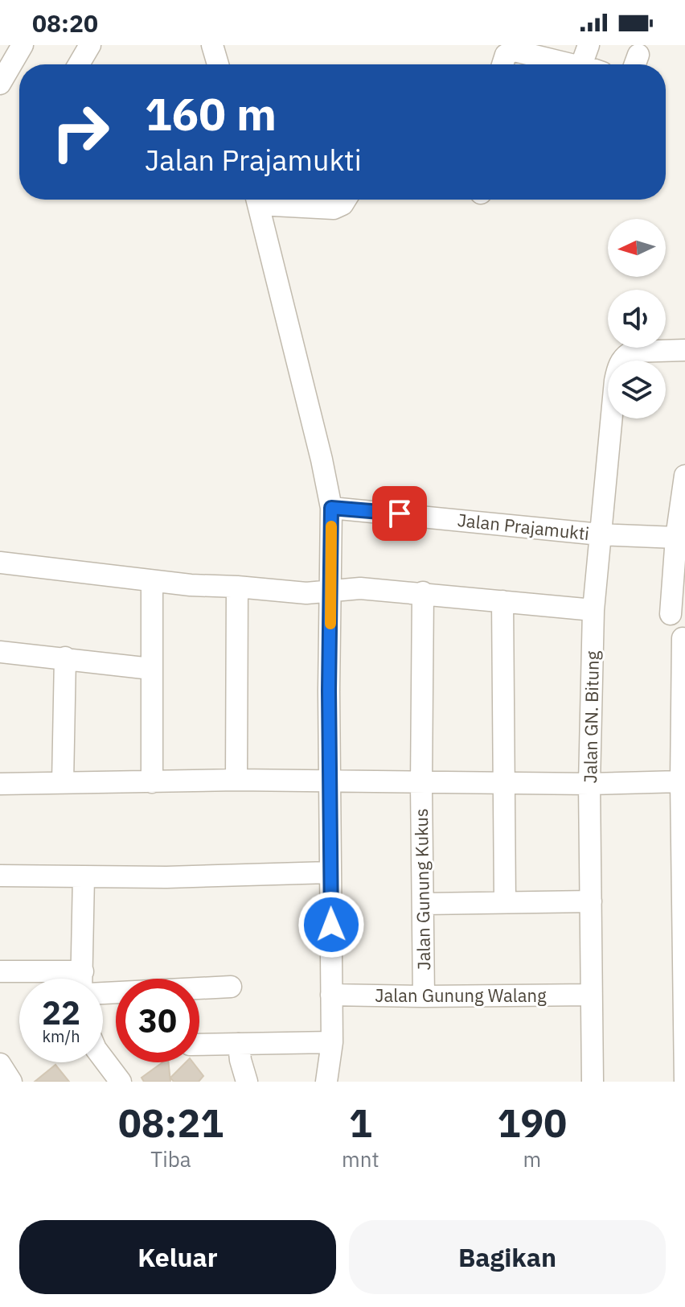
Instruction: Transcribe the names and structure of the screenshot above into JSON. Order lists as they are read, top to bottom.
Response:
{
  "streets": {
    "street": [
      "Jalan Prajamukti",
      "Jalan GN. Bitung",
      "Jalan Gunung Kukus",
      "Jalan Gunung Walang"
    ]
  },
  "crossings": [
    ["Jalan Prajamukti", "Jalan GN. Bitung"],
    ["Jalan GN. Bitung", "Jalan Gunung Walang"],
    ["Jalan Gunung Kukus", "Jalan Gunung Walang"]
  ],
  "north": "left",
  "page": {
    "status": "08:20",
    "turn": ["160 m", "Jalan Prajamukti"],
    "speed": "22 km/h",
    "limit": "30",
    "eta": [
      "08:21",
      "Tiba",
      "1",
      "mnt",
      "190",
      "m"
    ],
    "buttons": ["Keluar", "Bagikan"]
  }
}
